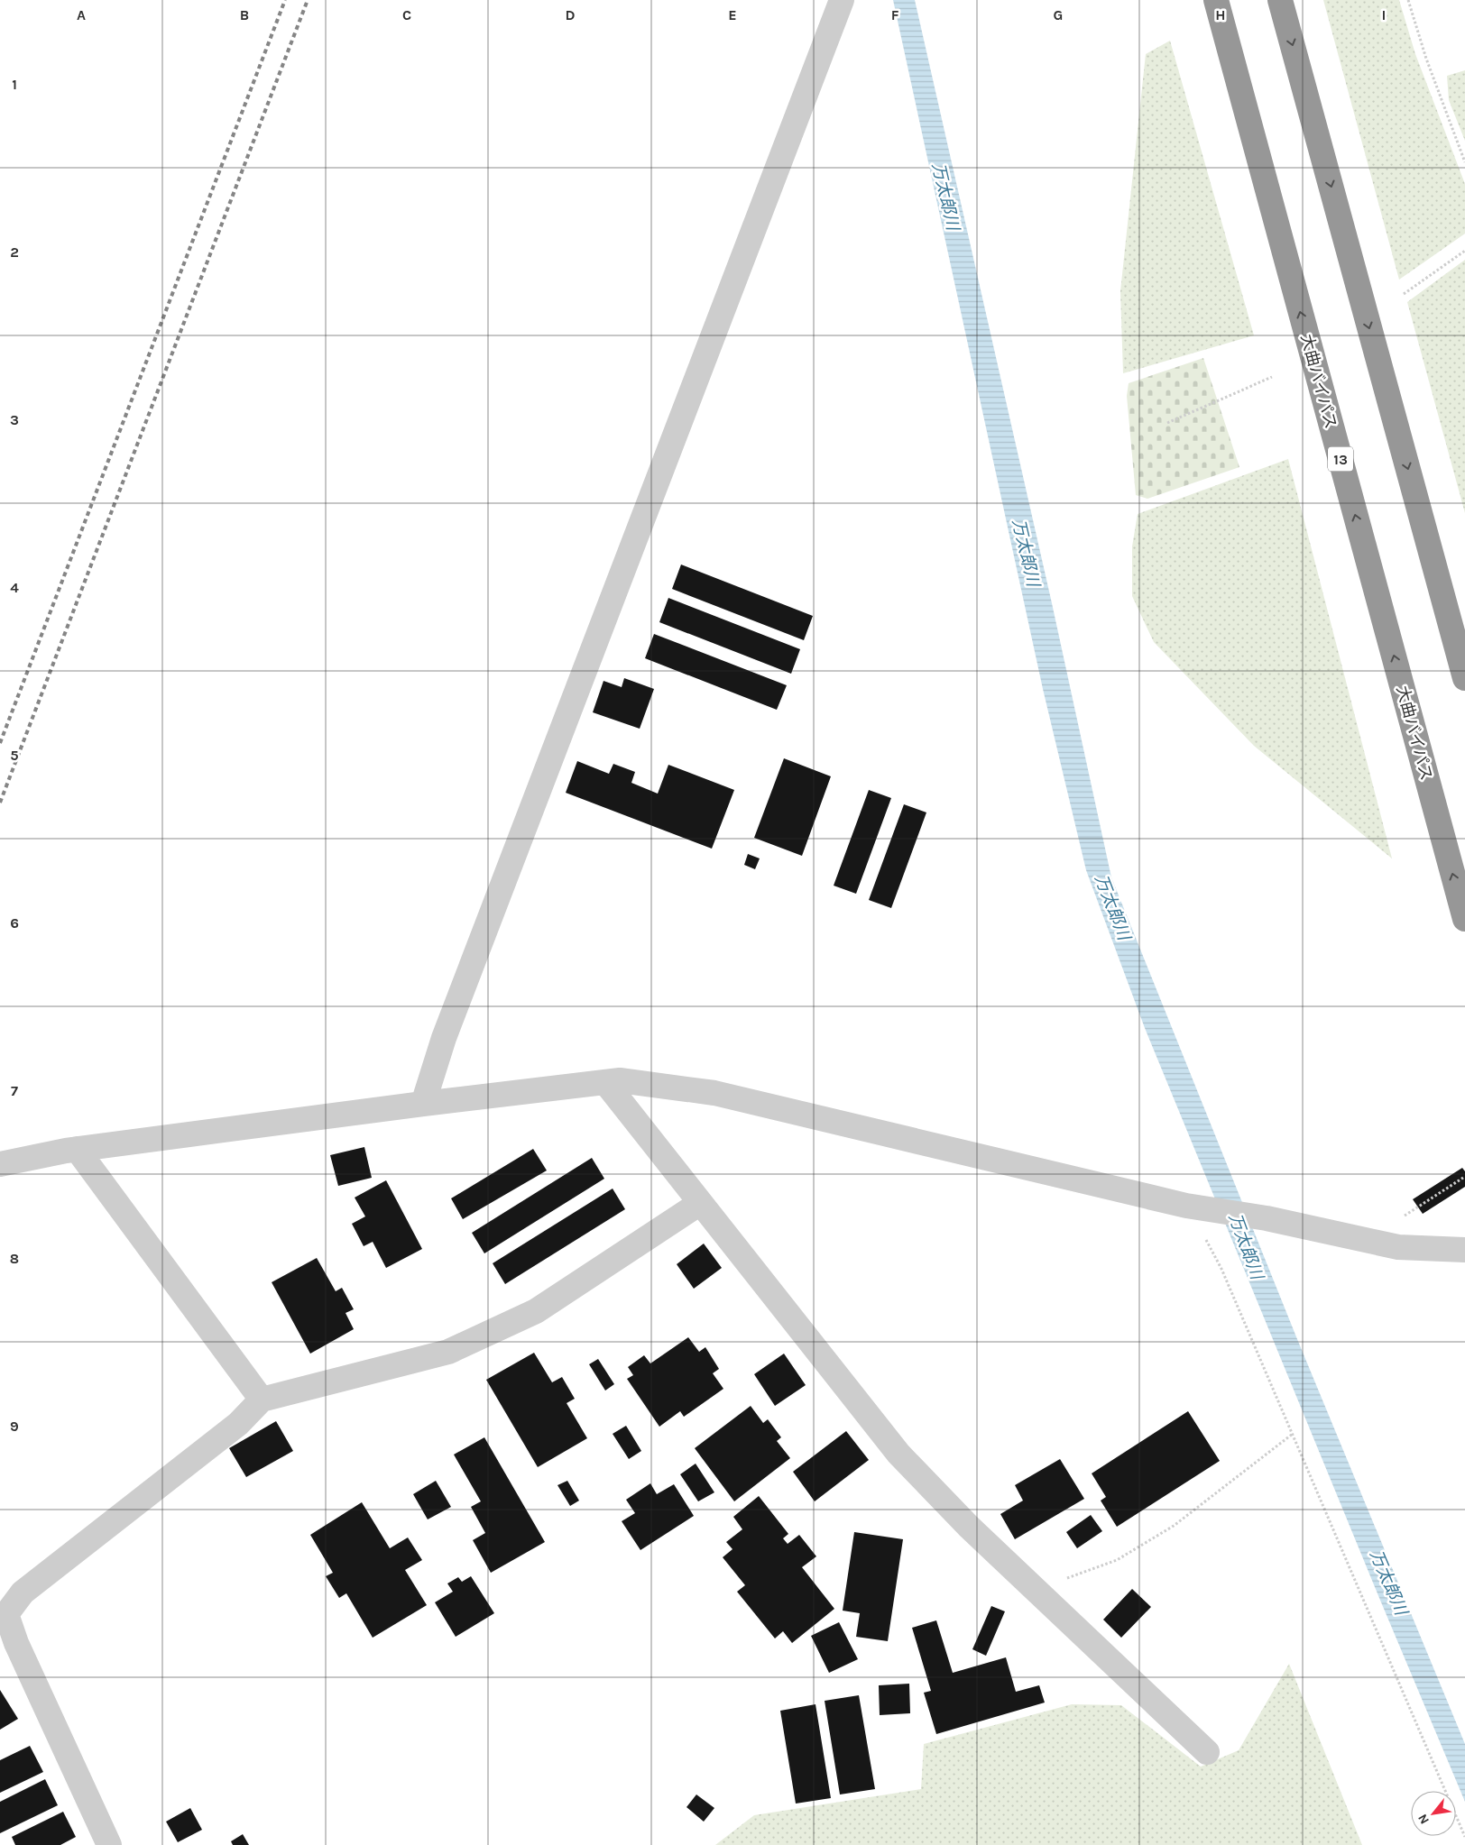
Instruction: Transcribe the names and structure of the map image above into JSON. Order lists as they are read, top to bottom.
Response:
{
  "streets": {
    "highway": ["大曲バイパス", "13"]
  },
  "water": ["万太郎川"],
  "north": "bottom left",
  "grid": {
    "columns": [
      "A",
      "B",
      "C",
      "D",
      "E",
      "F",
      "G",
      "H",
      "I"
    ],
    "rows": [
      "1",
      "2",
      "3",
      "4",
      "5",
      "6",
      "7",
      "8",
      "9"
    ]
  }
}
